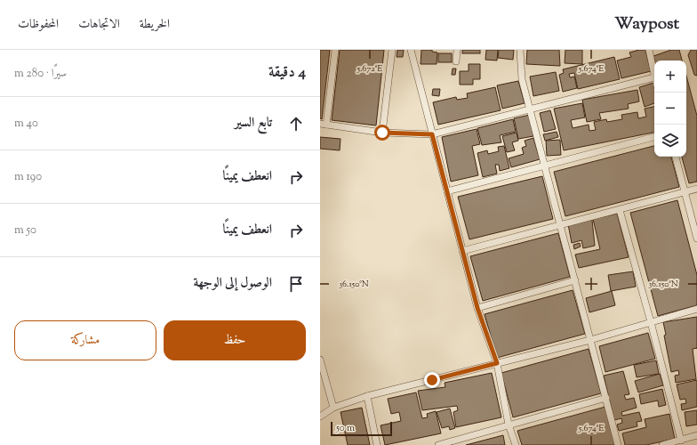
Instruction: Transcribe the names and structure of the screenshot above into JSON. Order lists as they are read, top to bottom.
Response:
{
  "scale_bar": "50 m",
  "page": {
    "header": "Waypost",
    "nav": ["الخريطة", "الاتجاهات", "المحفوظات"],
    "heading": ["4 دقيقة", "سيرًا · 280 m"],
    "map_buttons": ["+", "−"],
    "list": [
      ["تابع السير", "40 m"],
      ["انعطف يمينًا", "190 m"],
      ["انعطف يمينًا", "50 m"],
      "الوصول إلى الوجهة"
    ],
    "buttons": ["حفظ", "مشاركة"],
    "scale": "50 m"
  },
  "coordinates": ["5.672°E", "5.674°E", "36.150°N"]
}
